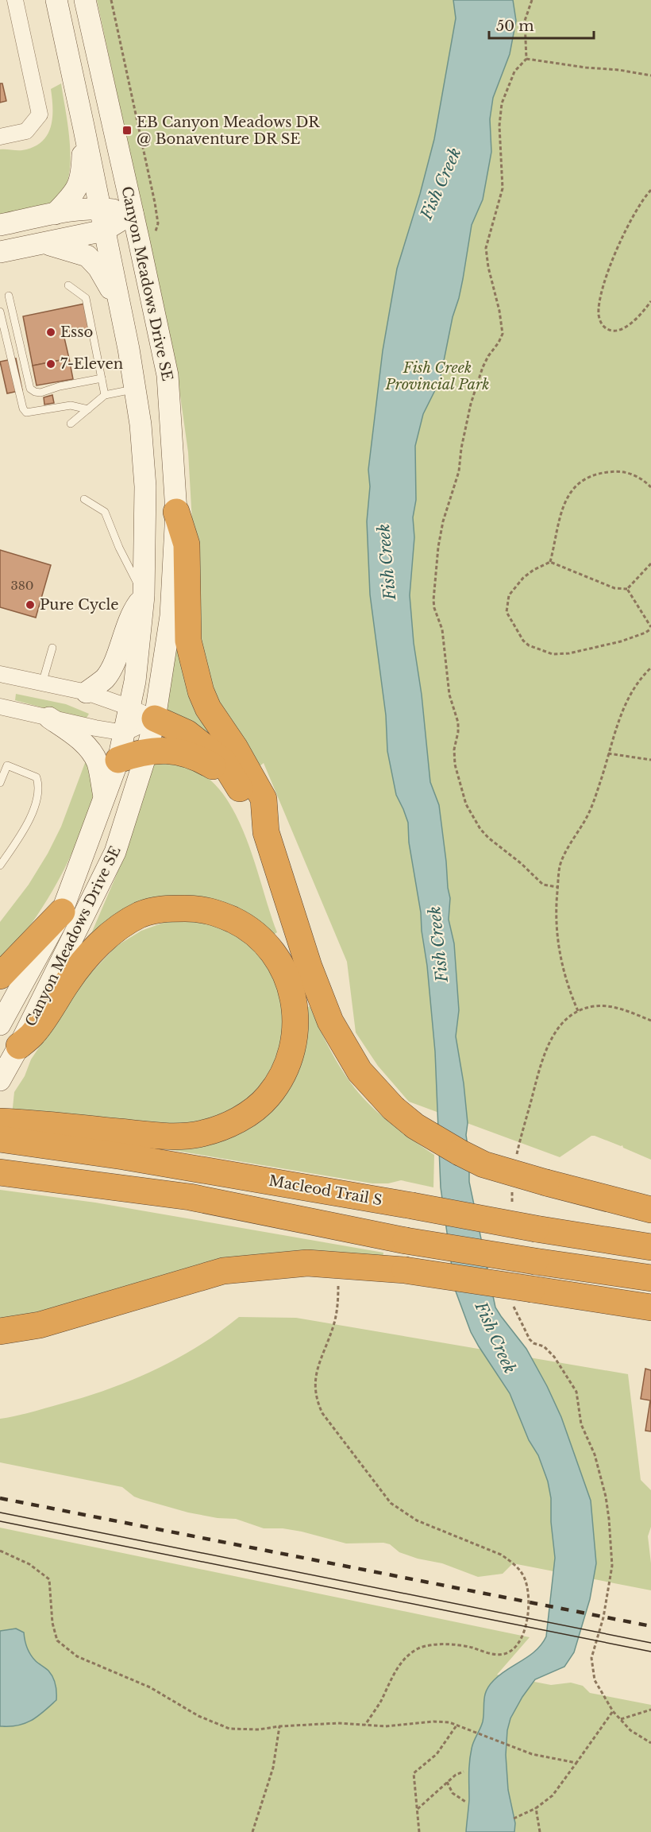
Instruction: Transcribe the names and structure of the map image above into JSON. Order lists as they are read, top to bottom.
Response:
{
  "streets": {
    "highway": ["Macleod Trail S"],
    "main road": ["Canyon Meadows Drive SE"]
  },
  "water": ["Fish Creek"],
  "parks": ["Fish Creek Provincial Park"],
  "places": {
    "transit": ["EB Canyon Meadows DR @ Bonaventure DR SE"],
    "other": ["Esso", "7-Eleven", "Pure Cycle"]
  },
  "house_numbers": ["380"],
  "scale_bar": "50 m"
}
